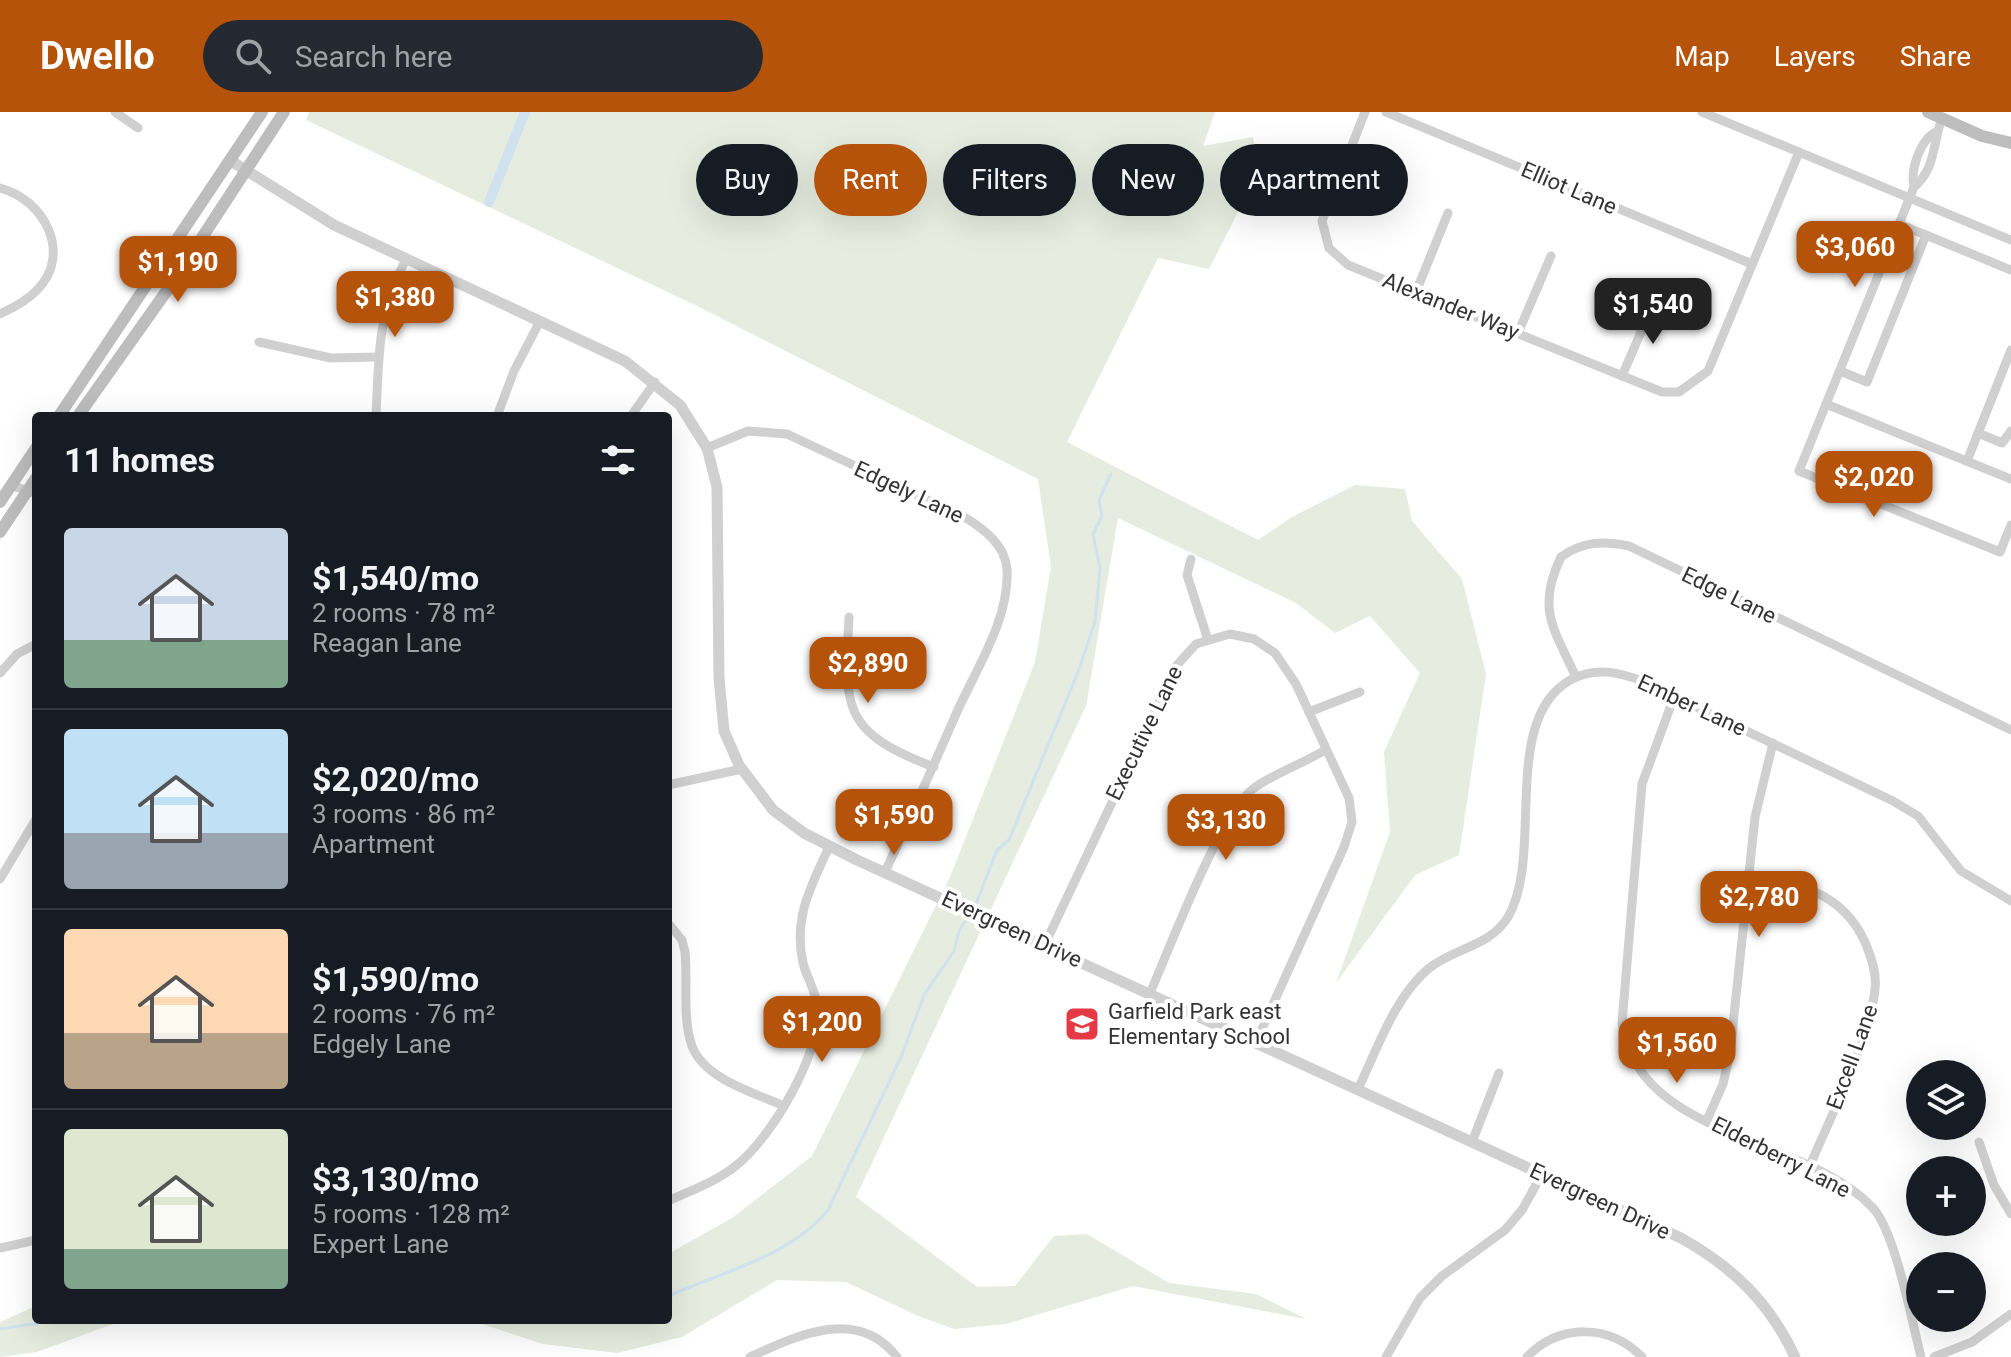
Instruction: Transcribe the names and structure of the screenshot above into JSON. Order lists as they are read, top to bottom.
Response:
{
  "streets": {
    "street": [
      "Elliot Lane",
      "Alexander Way",
      "Edgely Lane",
      "Edge Lane",
      "Ember Lane",
      "Executive Lane",
      "Evergreen Drive",
      "Excell Lane",
      "Elderberry Lane"
    ]
  },
  "crossings": [
    ["Elliot Lane", "Alexander Way"],
    ["Edgely Lane", "Evergreen Drive"],
    ["Edge Lane", "Ember Lane"],
    ["Ember Lane", "Elderberry Lane"],
    ["Executive Lane", "Evergreen Drive"],
    ["Excell Lane", "Elderberry Lane"]
  ],
  "places": {
    "school or university": ["Garfield Park east Elementary School"]
  },
  "page": {
    "header": "Dwello",
    "search": "Search here",
    "nav": ["Map", "Layers", "Share"],
    "chip": [
      "Buy",
      "Rent",
      "Filters",
      "New",
      "Apartment"
    ],
    "price": [
      "$3,060",
      "$1,190",
      "$1,380",
      "$1,540",
      "$2,020",
      "$2,890",
      "$1,590",
      "$3,130",
      "$2,780",
      "$1,200",
      "$1,560"
    ],
    "heading": "11 homes",
    "list": [
      {
        "name": "$1,540/mo",
        "note": "2 rooms · 78 m² · Reagan Lane"
      },
      {
        "name": "$2,020/mo",
        "note": "3 rooms · 86 m² · Apartment"
      },
      {
        "name": "$1,590/mo",
        "note": "2 rooms · 76 m² · Edgely Lane"
      },
      {
        "name": "$3,130/mo",
        "note": "5 rooms · 128 m² · Expert Lane"
      }
    ],
    "map_buttons": ["+", "−"]
  }
}
